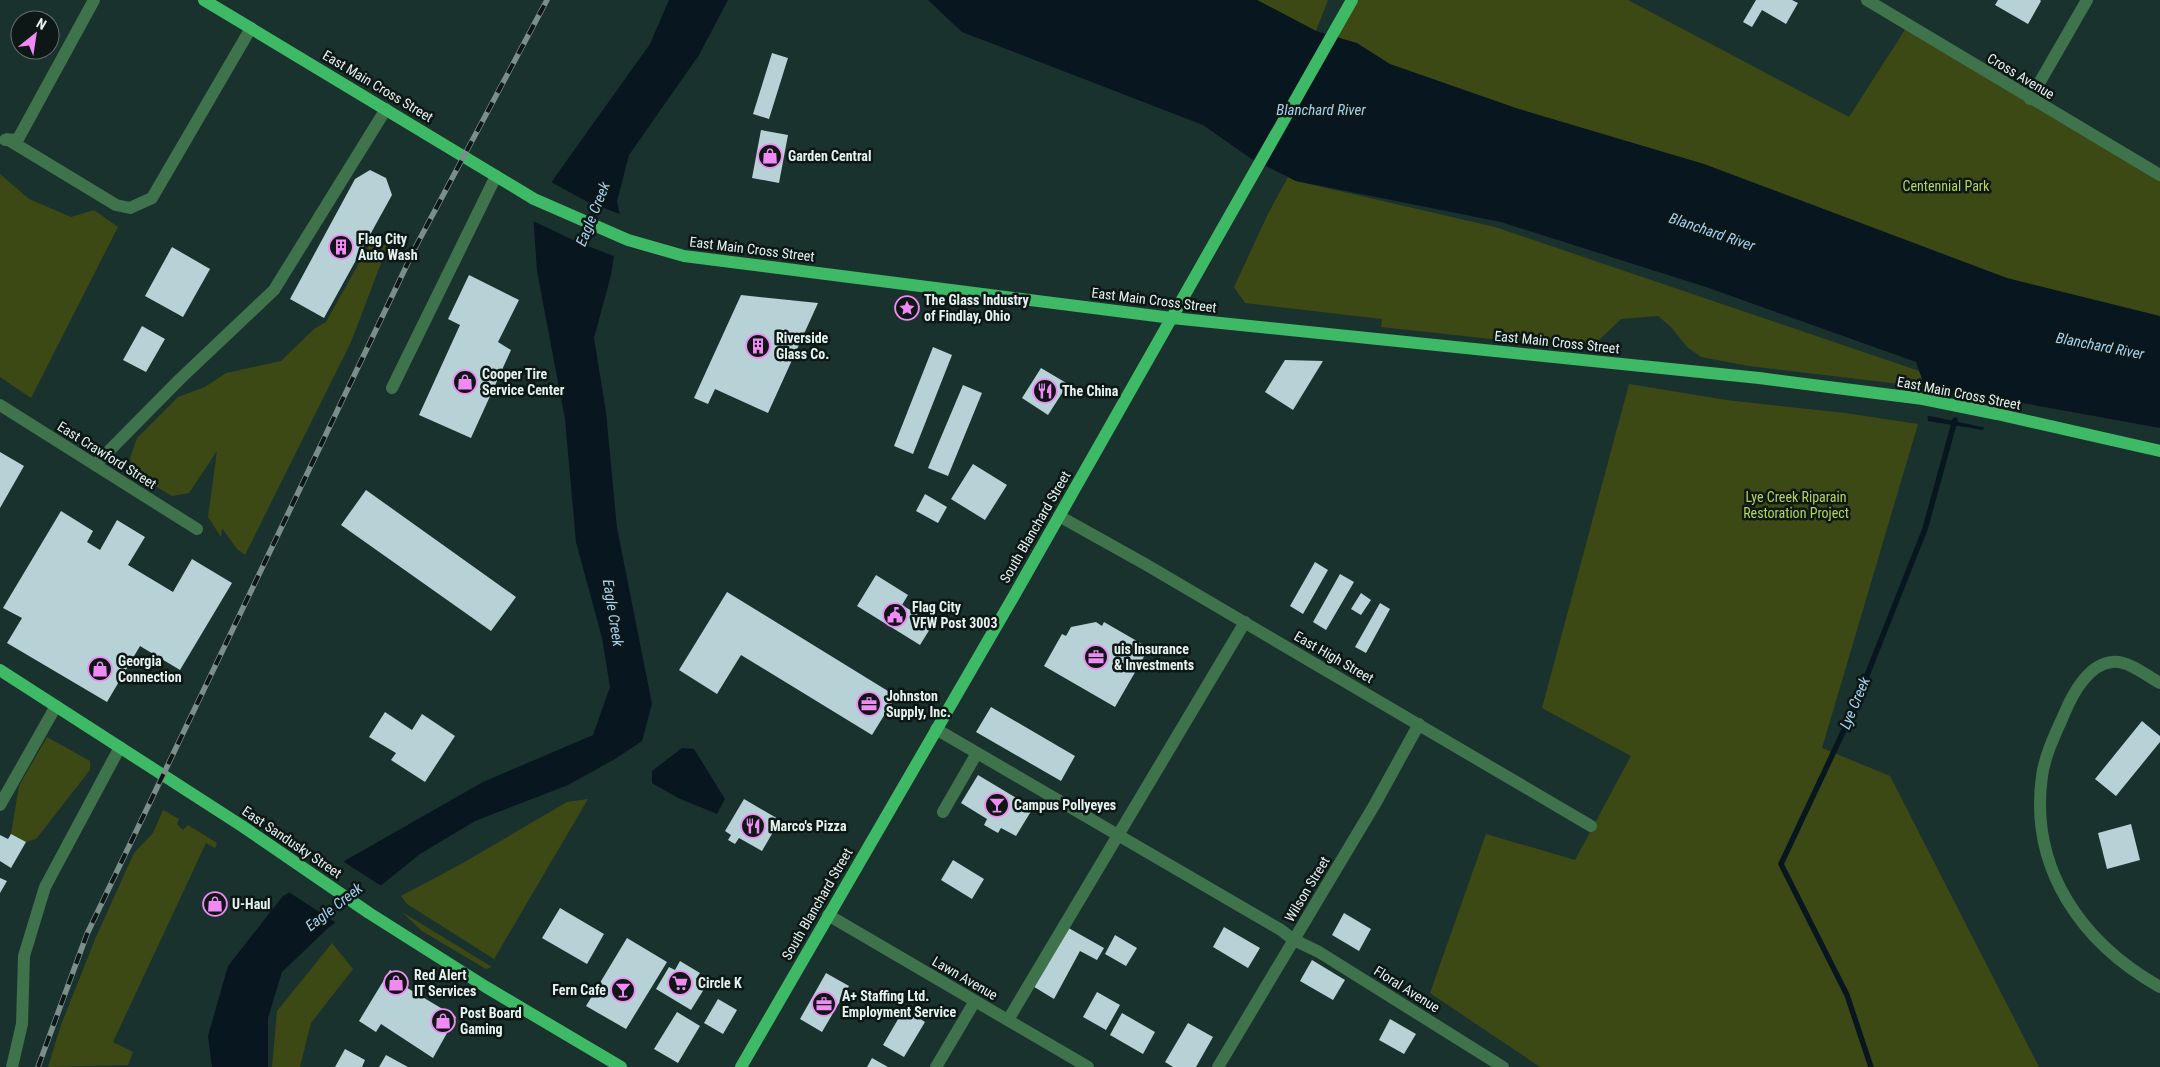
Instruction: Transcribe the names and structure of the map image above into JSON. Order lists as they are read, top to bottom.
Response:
{
  "streets": {
    "main road": ["East Main Cross Street", "South Blanchard Street", "East Sandusky Street"],
    "street": [
      "Cross Avenue",
      "East Crawford Street",
      "East High Street",
      "Wilson Street",
      "Lawn Avenue",
      "Floral Avenue"
    ]
  },
  "crossings": [
    ["East Main Cross Street", "South Blanchard Street"],
    ["South Blanchard Street", "East High Street"],
    ["South Blanchard Street", "Lawn Avenue"],
    ["South Blanchard Street", "Floral Avenue"],
    ["East High Street", "Wilson Street"],
    ["Wilson Street", "Floral Avenue"]
  ],
  "water": ["Blanchard River", "Eagle Creek", "Lye Creek"],
  "parks": ["Centennial Park", "Lye Creek Riparain Restoration Project"],
  "places": {
    "shop": [
      "Garden Central",
      "Cooper Tire Service Center",
      "Georgia Connection",
      "U-Haul",
      "Red Alert IT Services",
      "Post Board Gaming"
    ],
    "building": ["Flag City Auto Wash", "Riverside Glass Co."],
    "place": ["The Glass Industry of Findlay, Ohio"],
    "restaurant": ["The China", "Marco's Pizza"],
    "public building": ["Flag City VFW Post 3003"],
    "office": ["uis Insurance & Investments", "Johnston Supply, Inc.", "A+ Staffing Ltd. Employment Service"],
    "bar": ["Campus Pollyeyes", "Fern Cafe"],
    "supermarket": ["Circle K"]
  },
  "north": "top right"
}
